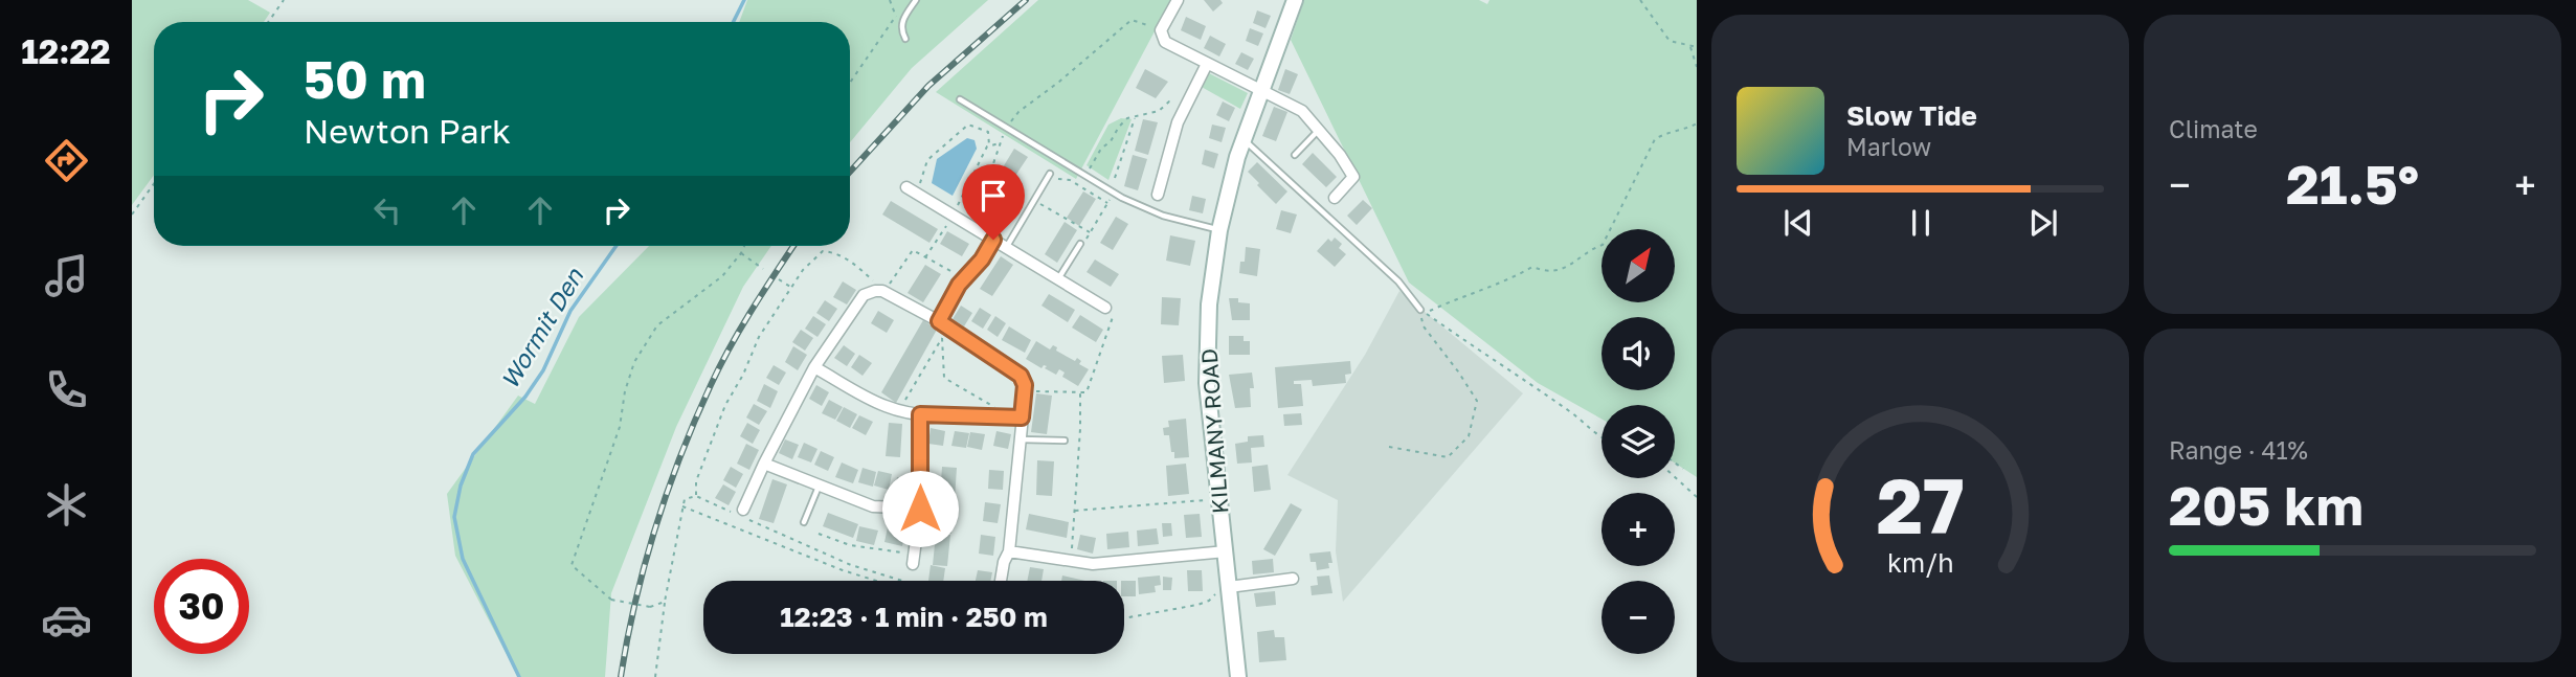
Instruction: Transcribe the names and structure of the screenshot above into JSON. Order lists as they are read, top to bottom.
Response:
{
  "streets": {
    "main road": ["KILMANY ROAD"]
  },
  "water": ["Wormit Den"],
  "north": "top right",
  "page": {
    "tabs": "12:22",
    "tile": [
      "Climate",
      ["Range · 41%", "205 km"]
    ],
    "turn": ["50 m", "Newton Park"],
    "song": ["Slow Tide", "Marlow"],
    "heat": ["−", "21.5°", "+"],
    "map_buttons": ["+", "−"],
    "limit": "30",
    "trip": "12:23 · 1 min · 250 m",
    "gauge": ["27", "km/h"]
  }
}
